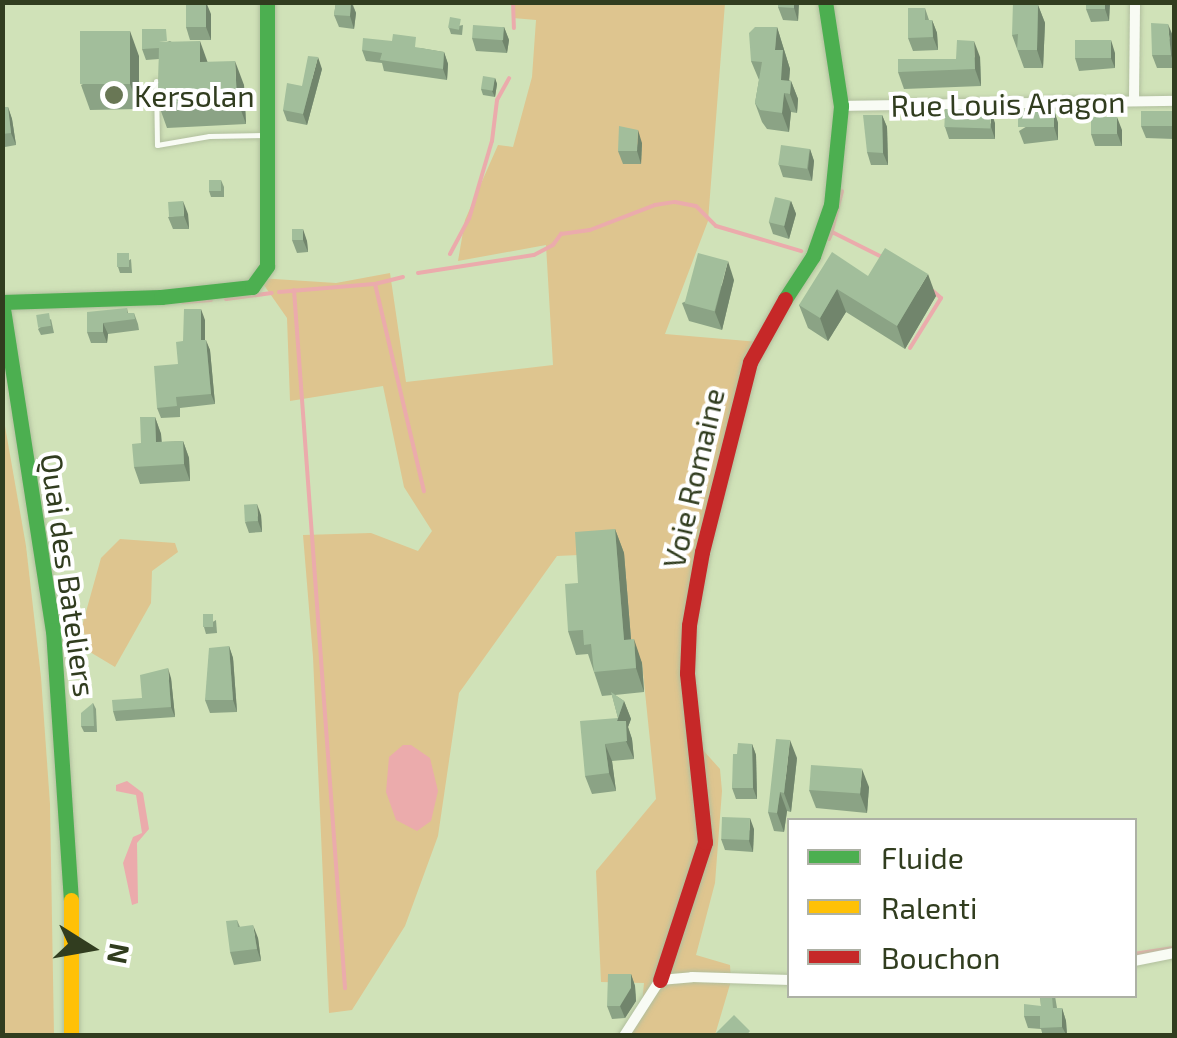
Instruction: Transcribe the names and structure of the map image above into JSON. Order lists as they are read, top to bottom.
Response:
{
  "streets": {
    "street": ["Rue Louis Aragon", "Voie Romaine", "Quai des Bateliers"]
  },
  "crossings": [
    ["Rue Louis Aragon", "Voie Romaine"]
  ],
  "places": ["Kersolan"],
  "legend": ["Fluide", "Ralenti", "Bouchon"],
  "north": "right"
}
